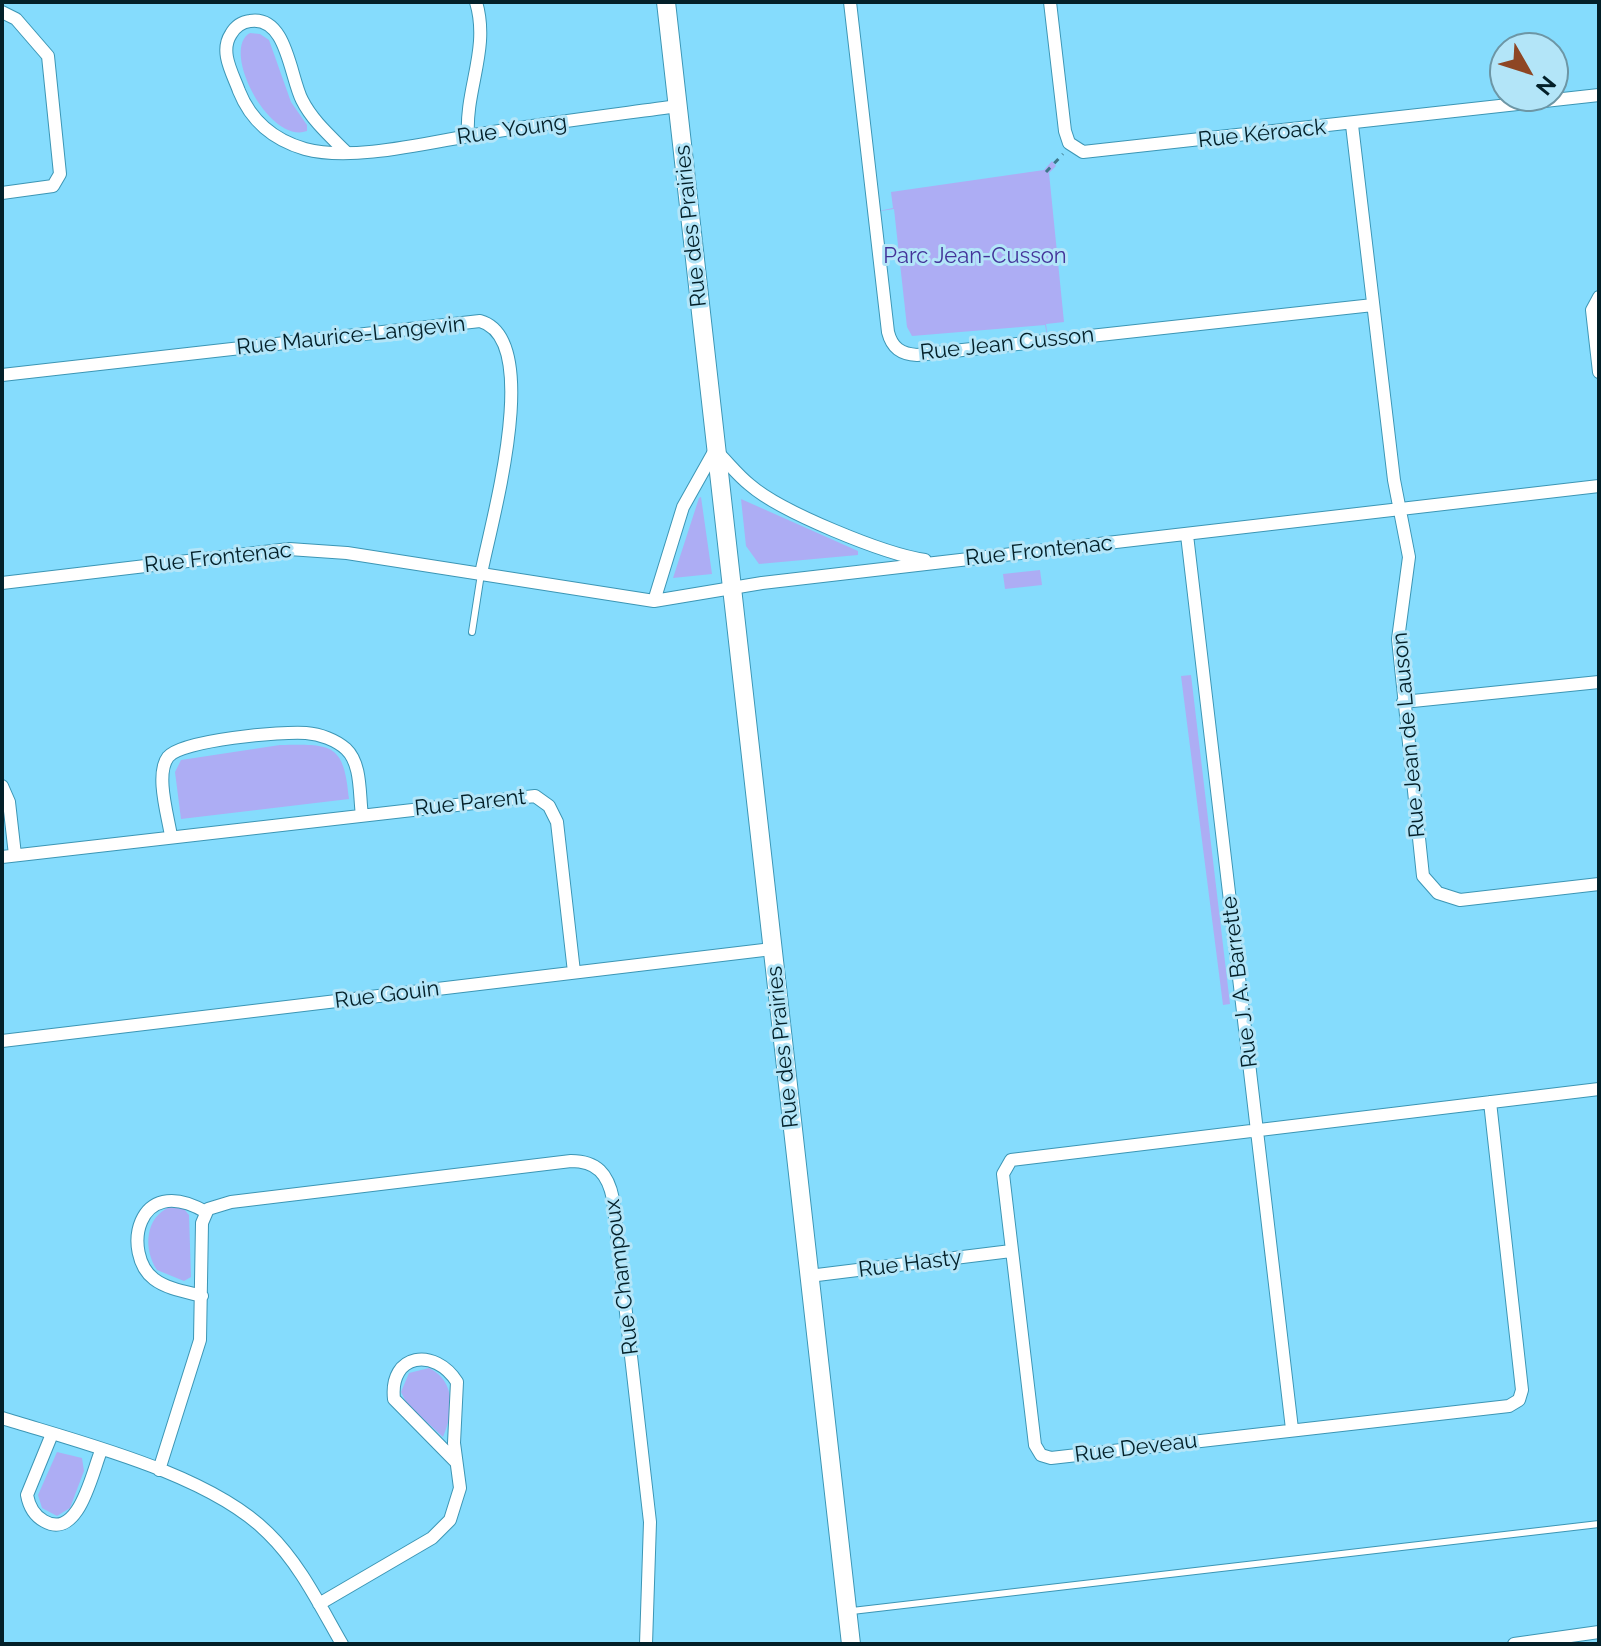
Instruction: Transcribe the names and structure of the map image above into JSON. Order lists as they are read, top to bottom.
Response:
{
  "streets": {
    "main road": ["Rue des Prairies"],
    "street": [
      "Rue Young",
      "Rue Kéroack",
      "Rue Maurice-Langevin",
      "Rue Jean Cusson",
      "Rue Frontenac",
      "Rue Jean de Lauson",
      "Rue Parent",
      "Rue J. A. Barrette",
      "Rue Gouin",
      "Rue Hasty",
      "Rue Champoux",
      "Rue Deveau"
    ]
  },
  "crossings": [
    ["Rue Young", "Rue des Prairies"],
    ["Rue Kéroack", "Rue Jean de Lauson"],
    ["Rue des Prairies", "Rue Frontenac"],
    ["Rue des Prairies", "Rue Gouin"],
    ["Rue des Prairies", "Rue Hasty"],
    ["Rue Maurice-Langevin", "Rue Frontenac"],
    ["Rue Jean Cusson", "Rue Jean de Lauson"],
    ["Rue Frontenac", "Rue Jean de Lauson"],
    ["Rue Frontenac", "Rue J. A. Barrette"],
    ["Rue Parent", "Rue Gouin"],
    ["Rue J. A. Barrette", "Rue Deveau"],
    ["Rue Hasty", "Rue Deveau"]
  ],
  "parks": ["Parc Jean-Cusson"],
  "north": "bottom right"
}
